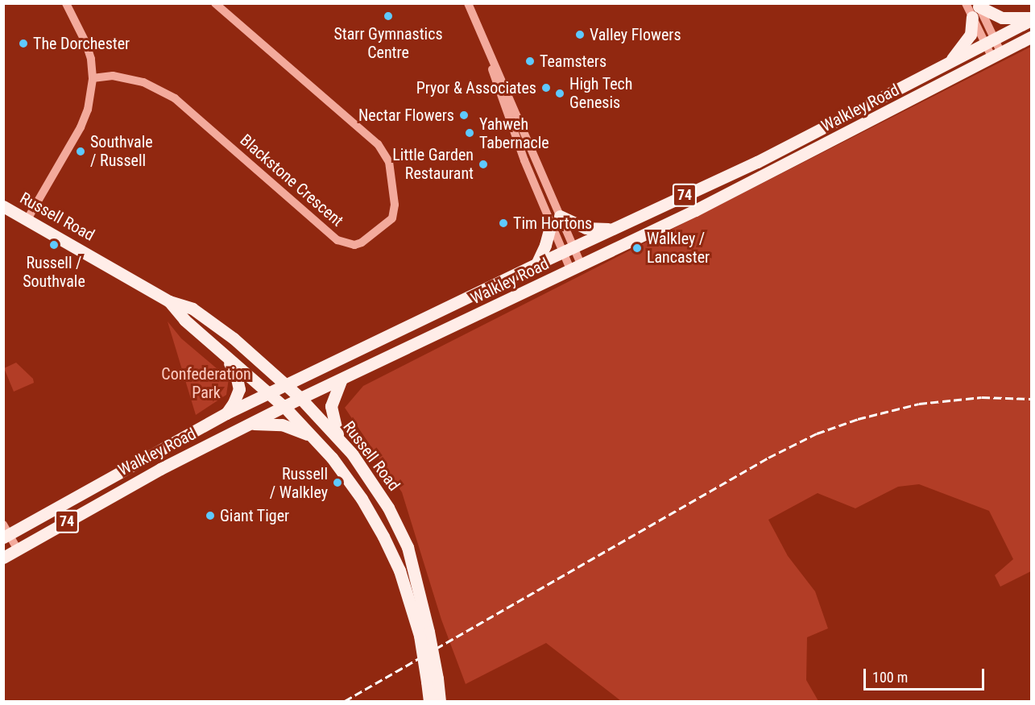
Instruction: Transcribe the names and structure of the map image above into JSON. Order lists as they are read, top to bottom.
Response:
{
  "streets": {
    "main road": ["Walkley Road", "74", "Russell Road"],
    "street": ["Blackstone Crescent"]
  },
  "crossings": [
    ["Walkley Road", "Russell Road"]
  ],
  "parks": ["Confederation Park"],
  "places": [
    "Starr Gymnastics Centre",
    "Valley Flowers",
    "The Dorchester",
    "Teamsters",
    "Pryor & Associates",
    "High Tech Genesis",
    "Nectar Flowers",
    "Yahweh Tabernacle",
    "Southvale / Russell",
    "Little Garden Restaurant",
    "Tim Hortons",
    "Russell / Southvale",
    "Walkley / Lancaster",
    "Russell / Walkley",
    "Giant Tiger"
  ],
  "scale_bar": "100 m"
}
